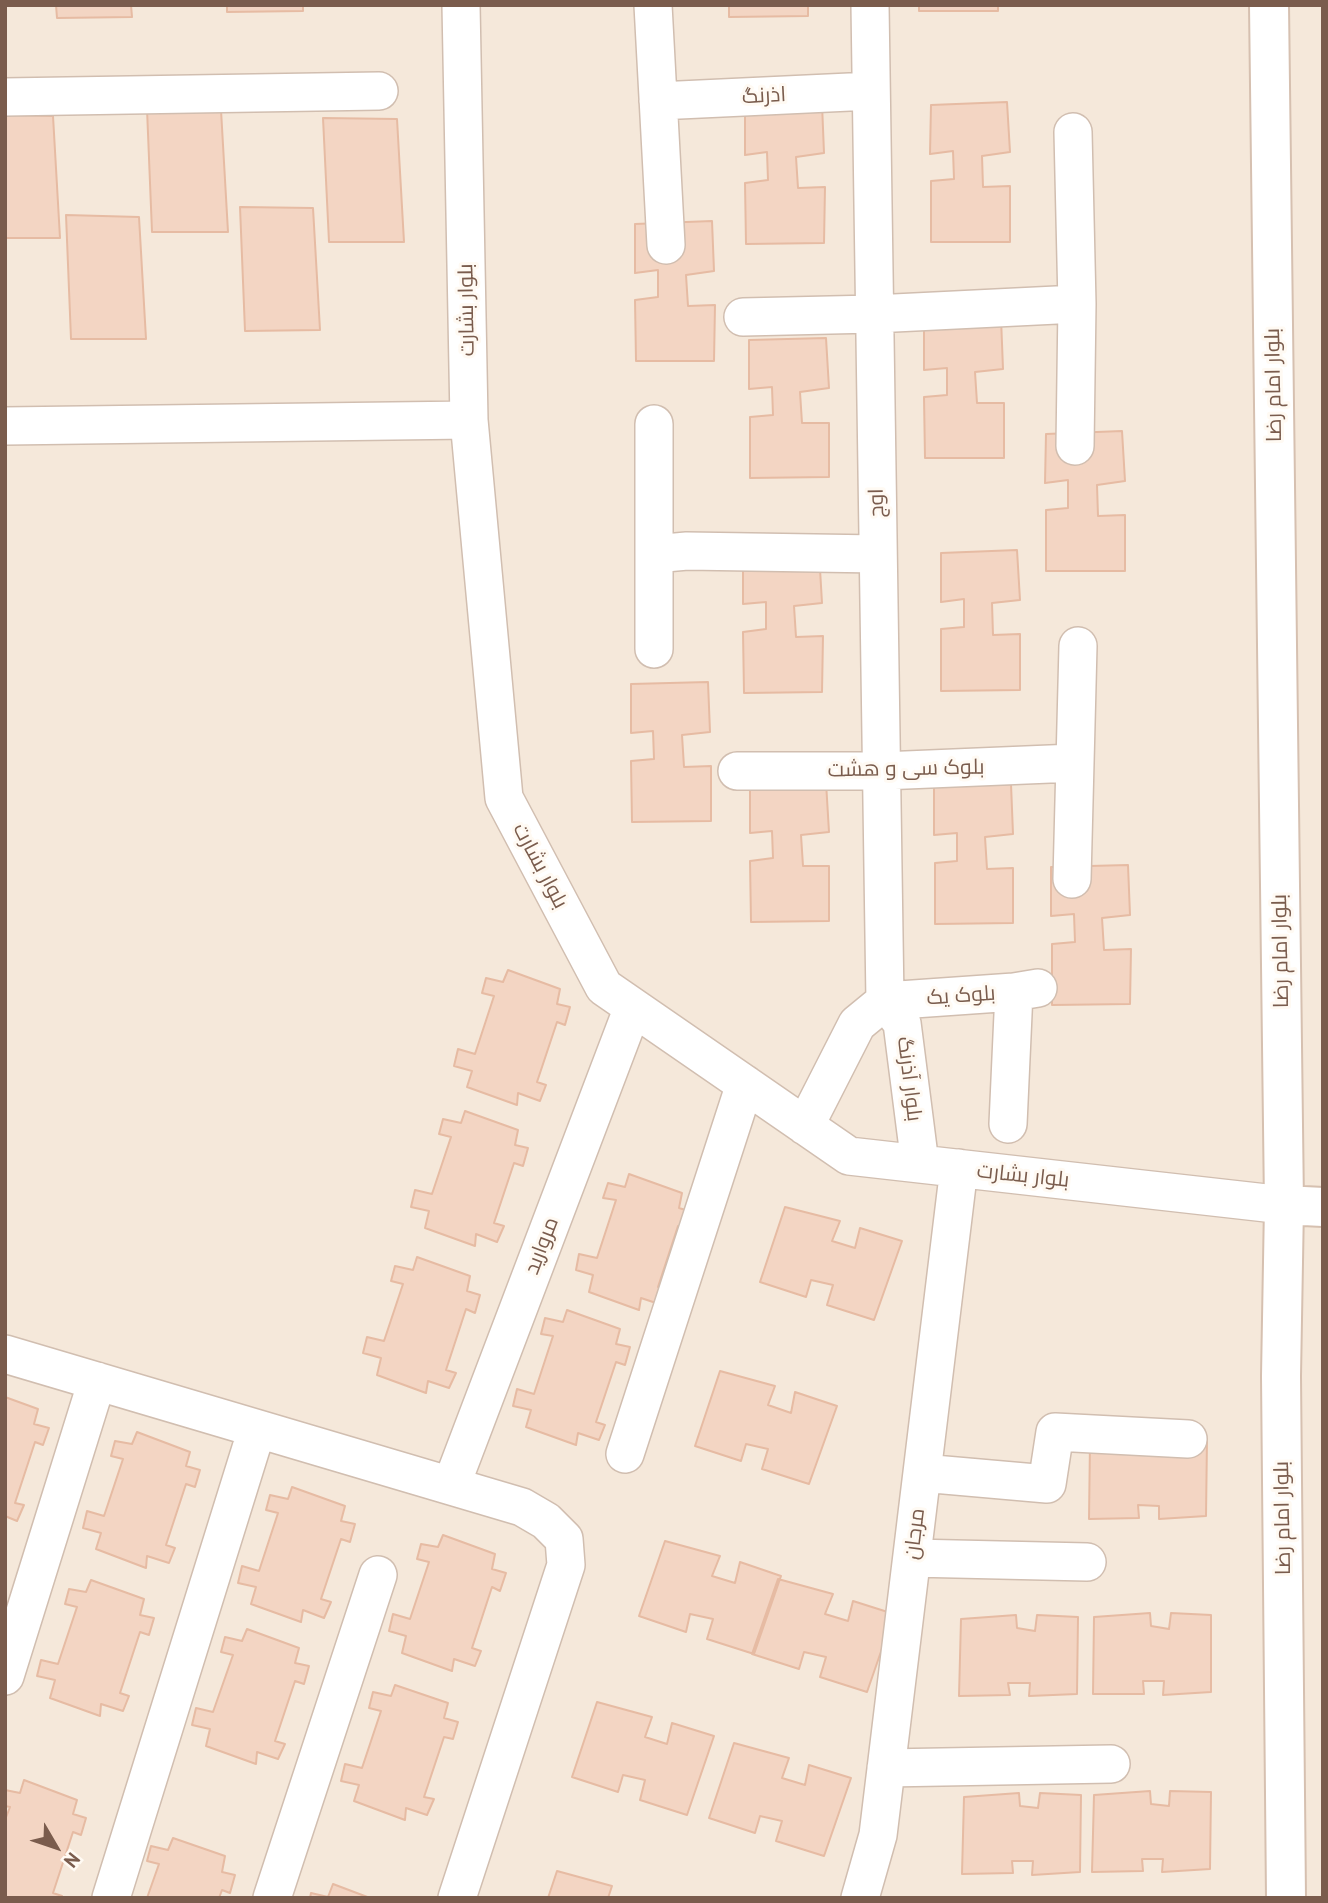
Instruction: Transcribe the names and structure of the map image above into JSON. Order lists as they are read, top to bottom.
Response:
{
  "streets": {
    "street": [
      "اذرنگ",
      "بلوار بشارت",
      "بلوار امام رضا",
      "اوج",
      "بلوک سی و هشت",
      "بلوک یک",
      "بلوار آذرنگ",
      "مروارید",
      "مرجان"
    ]
  },
  "crossings": [
    ["اذرنگ", "اوج"],
    ["بلوار بشارت", "بلوار امام رضا"],
    ["بلوار بشارت", "بلوار آذرنگ"],
    ["بلوار بشارت", "مروارید"],
    ["بلوار بشارت", "مرجان"],
    ["اوج", "بلوک سی و هشت"],
    ["اوج", "بلوک یک"],
    ["اوج", "بلوار آذرنگ"],
    ["بلوک یک", "بلوار آذرنگ"]
  ],
  "north": "bottom right"
}
